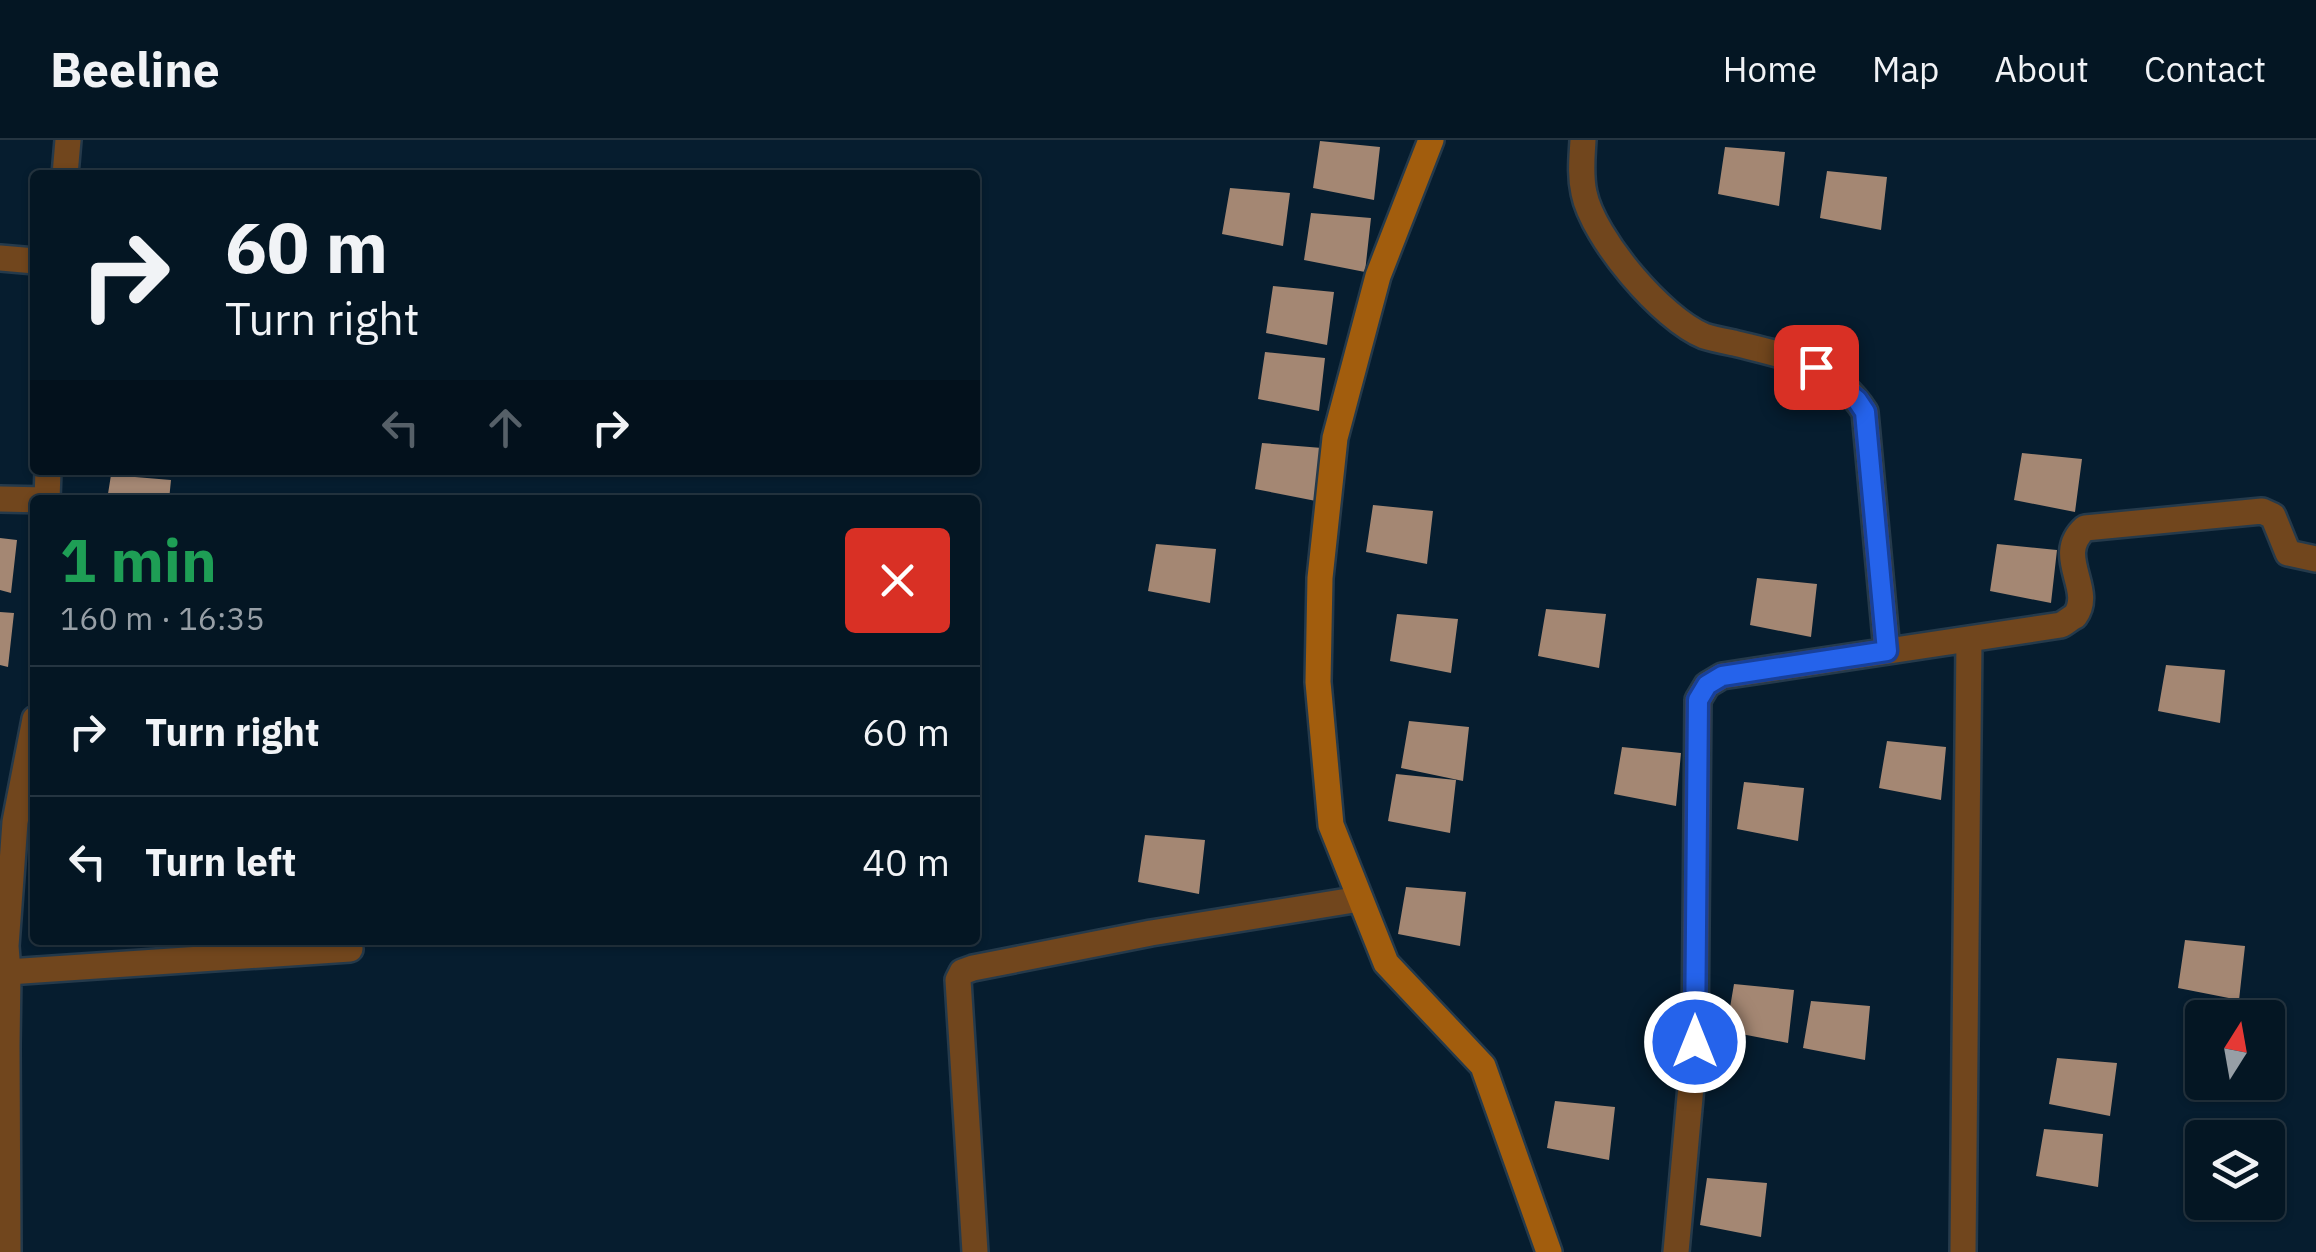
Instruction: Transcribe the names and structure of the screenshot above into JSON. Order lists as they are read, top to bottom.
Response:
{
  "north": "top",
  "page": {
    "header": "Beeline",
    "nav": [
      "Home",
      "Map",
      "About",
      "Contact"
    ],
    "turn": ["60 m", "Turn right"],
    "heading": ["1 min", "160 m · 16:35"],
    "list": [
      {
        "name": "Turn right",
        "value": "60 m"
      },
      {
        "name": "Turn left",
        "value": "40 m"
      }
    ]
  }
}
